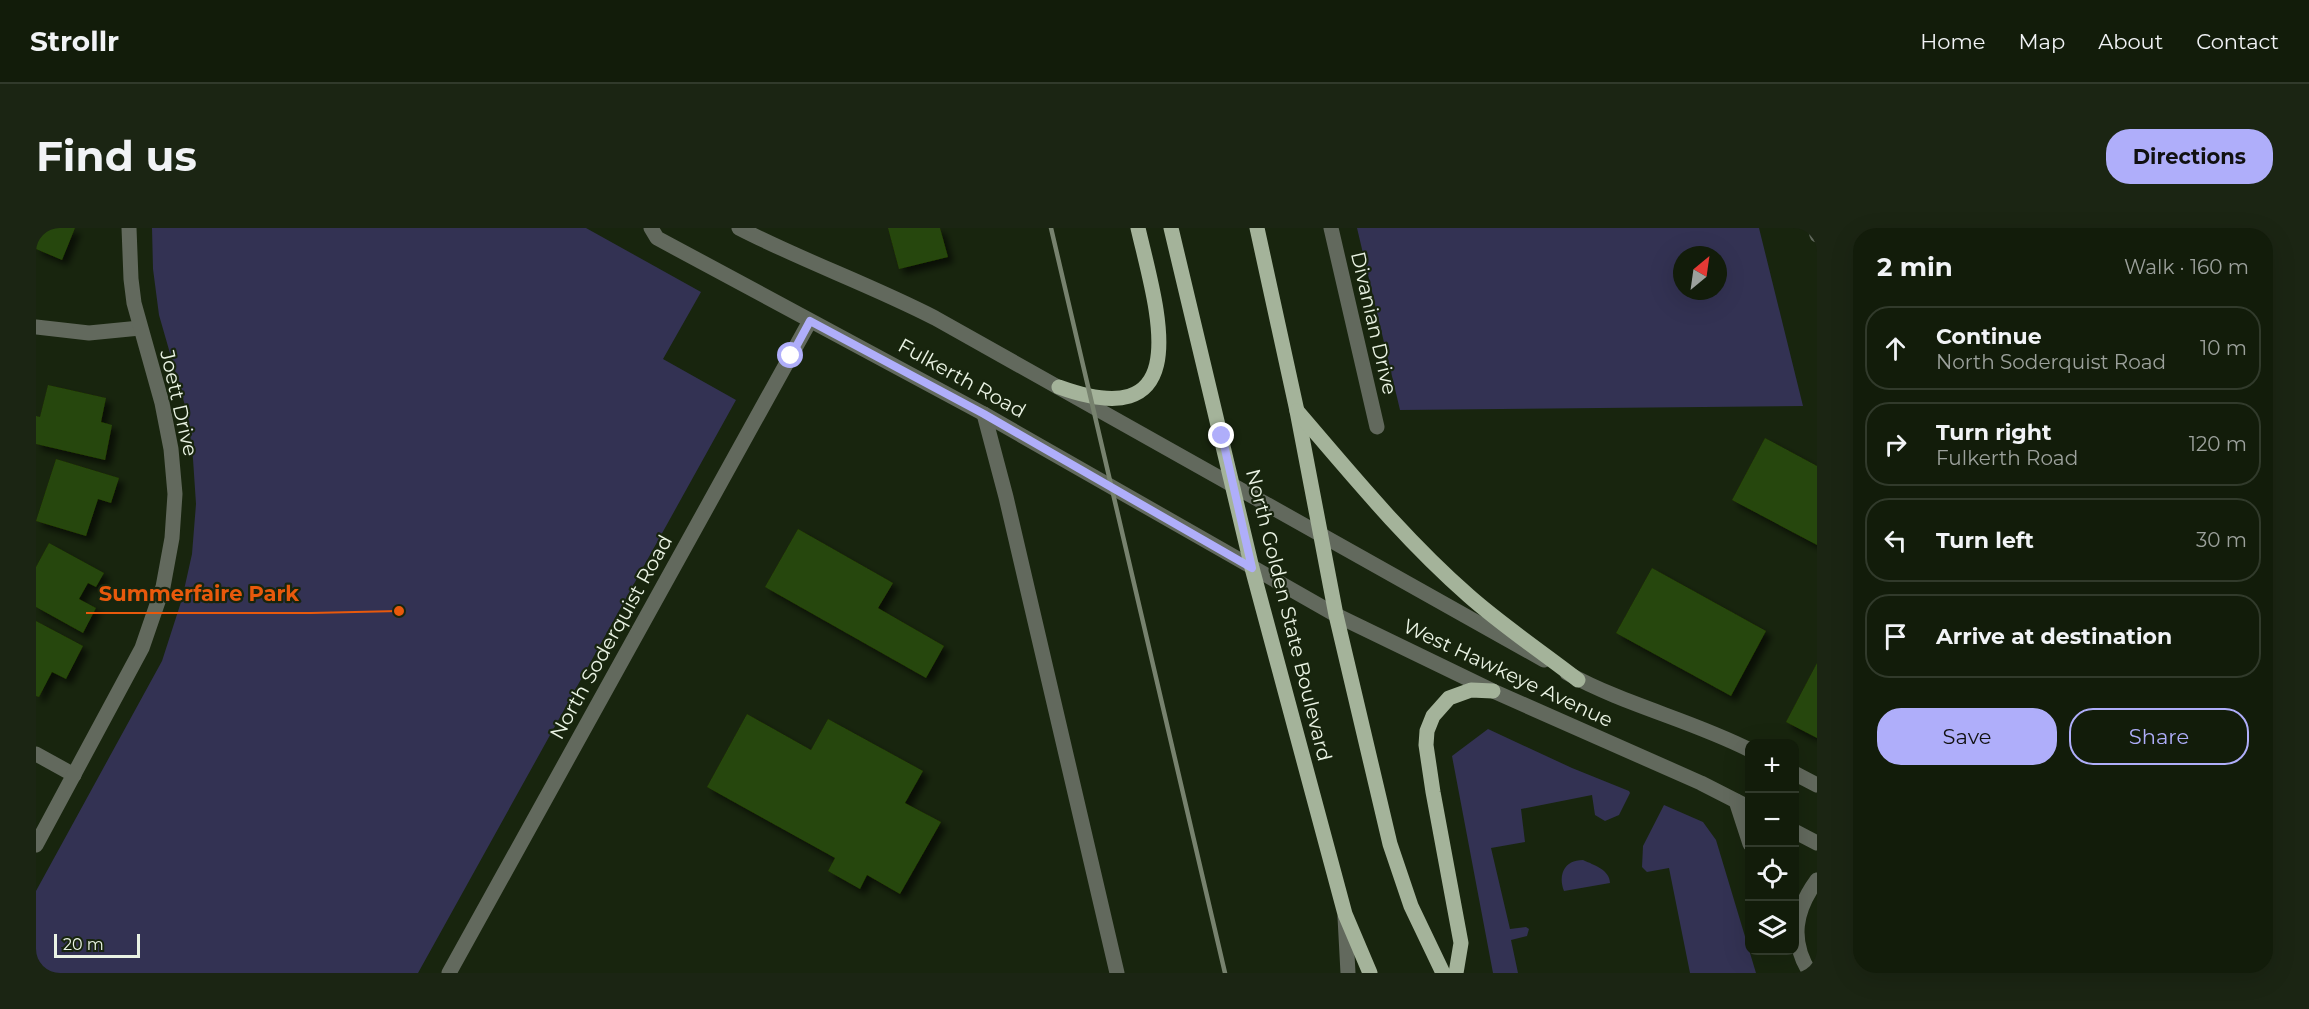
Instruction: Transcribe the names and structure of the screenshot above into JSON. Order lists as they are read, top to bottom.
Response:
{
  "streets": {
    "main road": ["North Golden State Boulevard"],
    "street": [
      "Divanian Drive",
      "Fulkerth Road",
      "Joett Drive",
      "North Soderquist Road",
      "West Hawkeye Avenue"
    ]
  },
  "crossings": [
    ["Fulkerth Road", "North Golden State Boulevard"],
    ["Fulkerth Road", "North Soderquist Road"],
    ["Fulkerth Road", "West Hawkeye Avenue"],
    ["North Golden State Boulevard", "West Hawkeye Avenue"]
  ],
  "places": ["Summerfaire Park"],
  "scale_bar": "20 m",
  "north": "top right",
  "page": {
    "header": "Strollr",
    "nav": [
      "Home",
      "Map",
      "About",
      "Contact"
    ],
    "buttons": [
      "Directions",
      ["Save", "Share"]
    ],
    "title": "Find us",
    "heading": ["2 min", "Walk · 160 m"],
    "list": [
      ["Continue", "North Soderquist Road", "10 m"],
      ["Turn right", "Fulkerth Road", "120 m"],
      ["Turn left", "30 m"],
      "Arrive at destination"
    ],
    "map_buttons": ["+", "−"],
    "scale": "20 m"
  }
}
